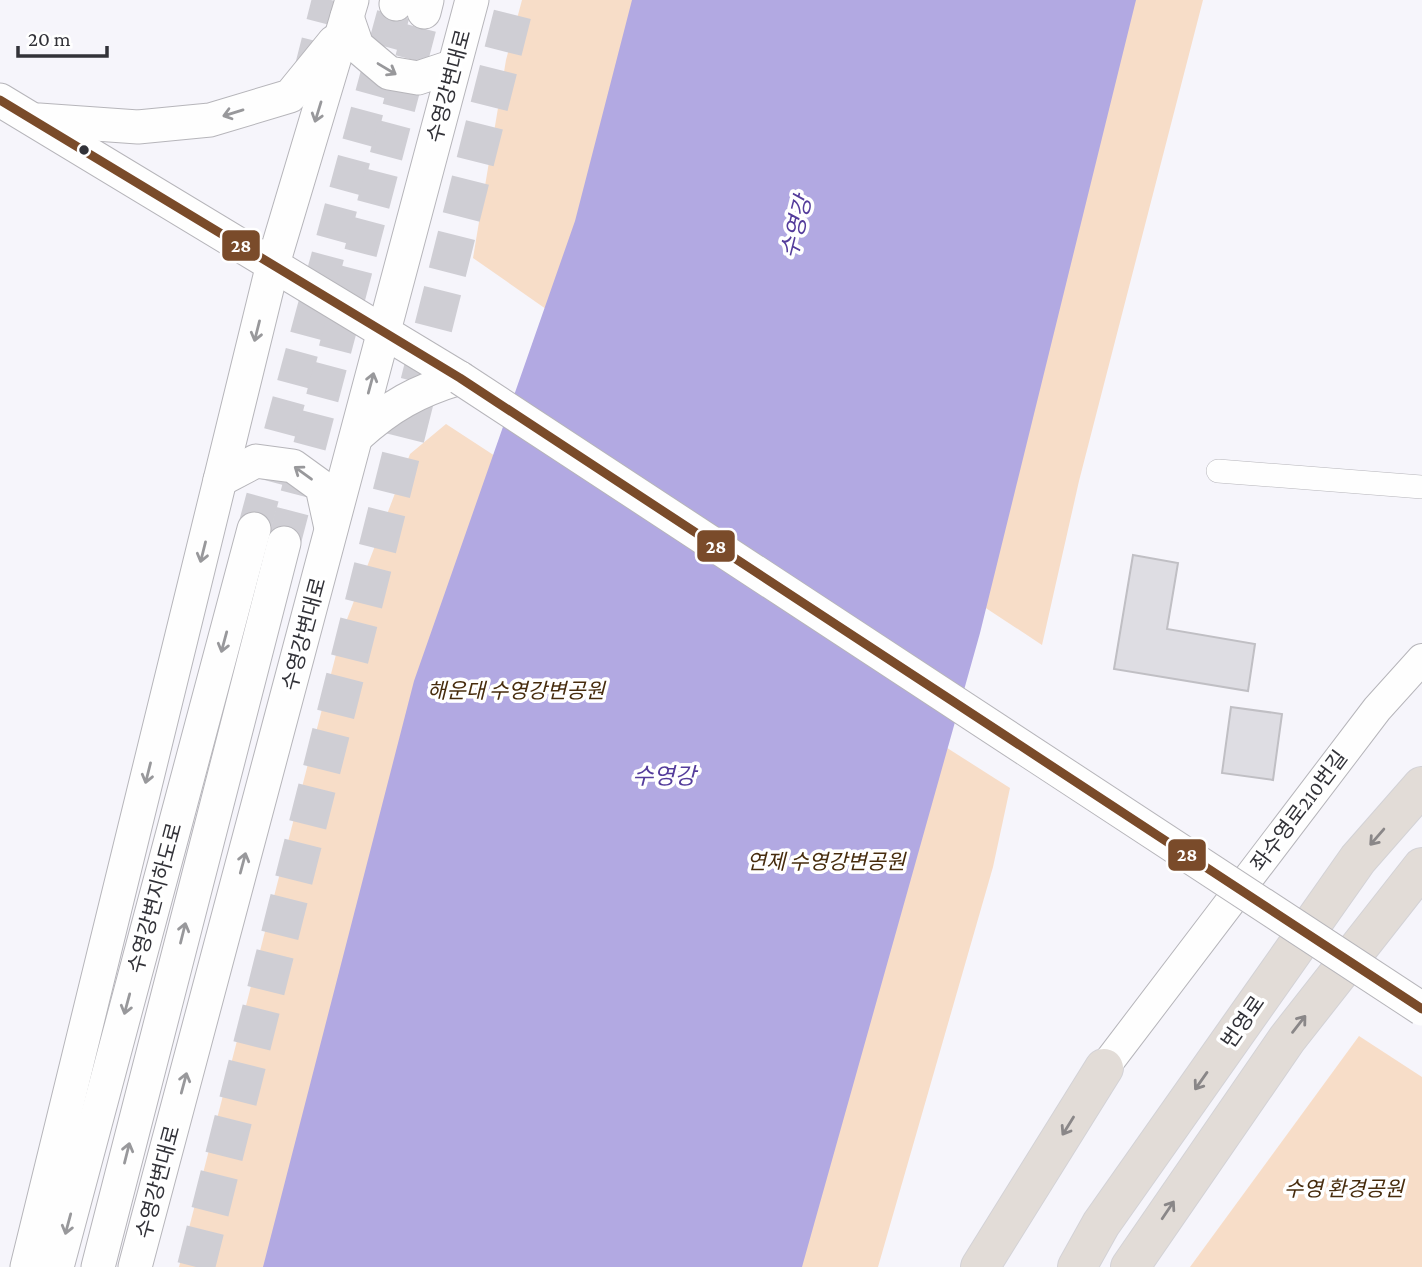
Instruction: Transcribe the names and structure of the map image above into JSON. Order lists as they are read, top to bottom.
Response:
{
  "streets": {
    "highway": ["번영로"],
    "main road": ["수영강변대로", "수영강변지하도로"],
    "street": ["좌수영로210번길"]
  },
  "water": ["수영강"],
  "parks": ["해운대 수영강변공원", "연제 수영강변공원", "수영 환경공원"],
  "lines": ["transit line 28"],
  "scale_bar": "20 m"
}
